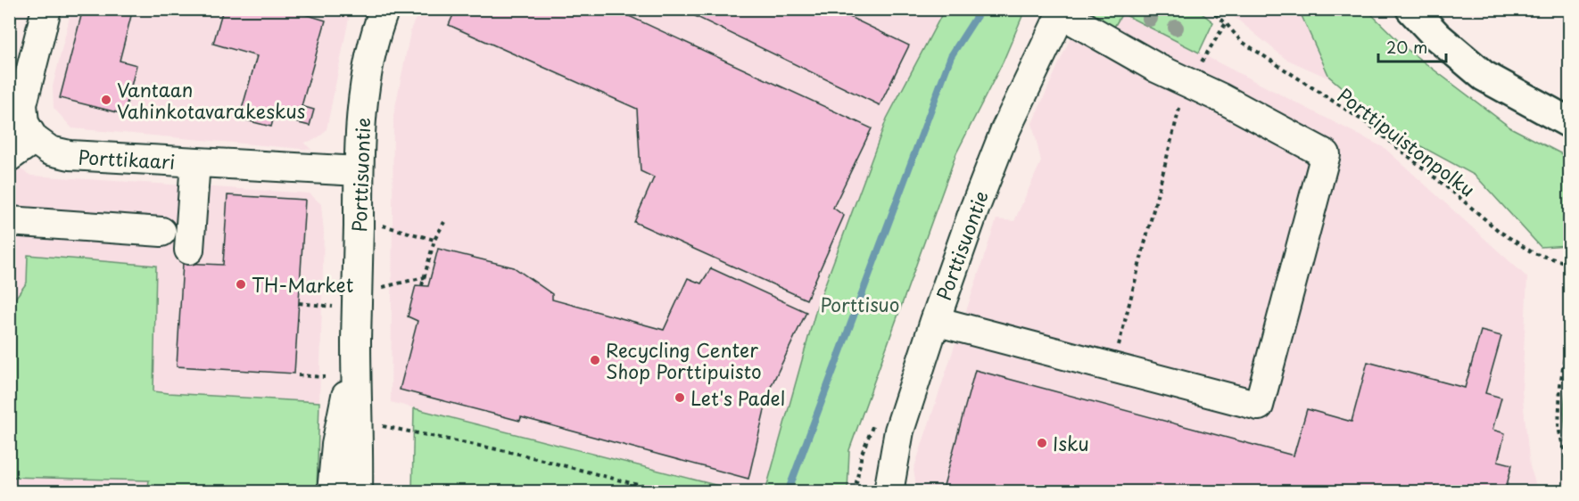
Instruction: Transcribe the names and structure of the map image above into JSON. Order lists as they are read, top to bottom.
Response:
{
  "streets": {
    "street": ["Porttikaari", "Porttisuontie"],
    "path": ["Porttipuistonpolku"]
  },
  "crossings": [
    ["Porttikaari", "Porttisuontie"]
  ],
  "parks": ["Porttisuo"],
  "places": [
    "Vantaan Vahinkotavarakeskus",
    "TH-Market",
    "Recycling Center Shop Porttipuisto",
    "Let's Padel",
    "Isku"
  ],
  "scale_bar": "20 m"
}
